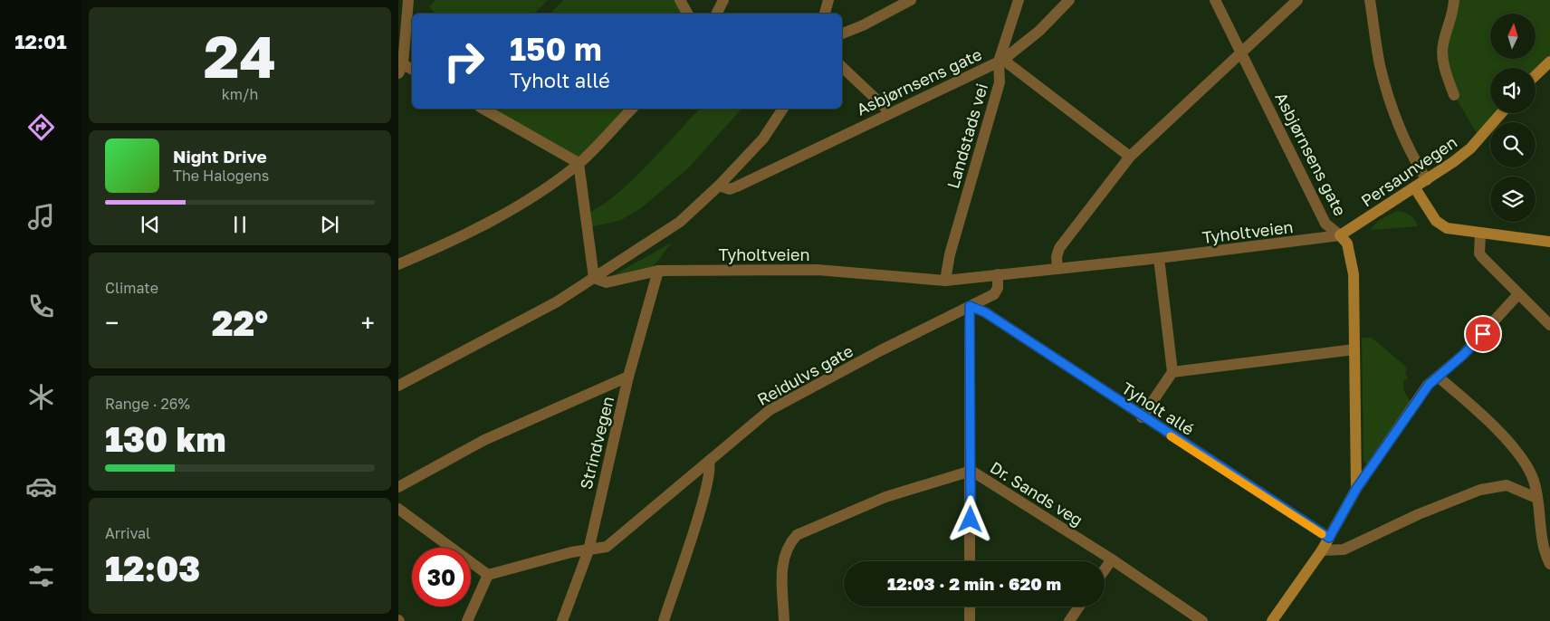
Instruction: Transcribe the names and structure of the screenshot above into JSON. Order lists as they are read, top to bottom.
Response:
{
  "streets": {
    "street": [
      "Asbjørnsens gate",
      "Landstads vei",
      "Persaunvegen",
      "Tyholtveien",
      "Reidulvs gate",
      "Tyholt allé",
      "Strindvegen",
      "Dr. Sands veg"
    ]
  },
  "crossings": [
    ["Asbjørnsens gate", "Landstads vei"],
    ["Asbjørnsens gate", "Persaunvegen"],
    ["Asbjørnsens gate", "Tyholtveien"],
    ["Landstads vei", "Tyholtveien"],
    ["Persaunvegen", "Tyholtveien"],
    ["Tyholtveien", "Reidulvs gate"],
    ["Tyholtveien", "Strindvegen"],
    ["Reidulvs gate", "Tyholt allé"],
    ["Reidulvs gate", "Strindvegen"]
  ],
  "north": "top",
  "page": {
    "tabs": "12:01",
    "tile": [
      ["24", "km/h"],
      "Climate",
      ["Range · 26%", "130 km"],
      ["Arrival", "12:03"]
    ],
    "turn": ["150 m", "Tyholt allé"],
    "song": ["Night Drive", "The Halogens"],
    "heat": ["−", "22°", "+"],
    "limit": "30",
    "trip": "12:03 · 2 min · 620 m"
  }
}
